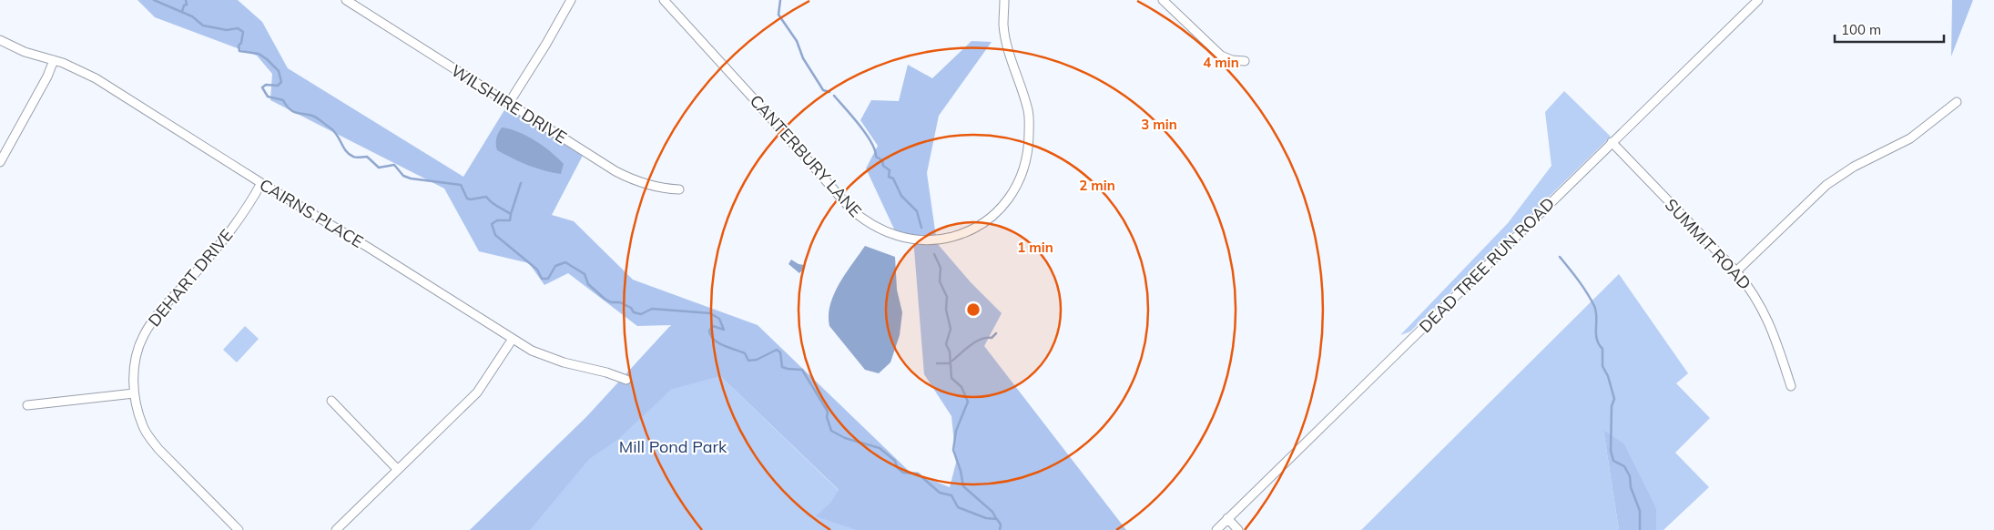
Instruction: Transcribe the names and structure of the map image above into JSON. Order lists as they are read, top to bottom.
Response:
{
  "streets": {
    "street": [
      "WILSHIRE DRIVE",
      "CANTERBURY LANE",
      "CAIRNS PLACE",
      "SUMMIT ROAD",
      "DEAD TREE RUN ROAD",
      "DEHART DRIVE"
    ]
  },
  "crossings": [
    ["CAIRNS PLACE", "DEHART DRIVE"],
    ["SUMMIT ROAD", "DEAD TREE RUN ROAD"]
  ],
  "parks": ["Mill Pond Park"],
  "scale_bar": "100 m",
  "rings": [
    "4 min",
    "3 min",
    "2 min",
    "1 min"
  ]
}
